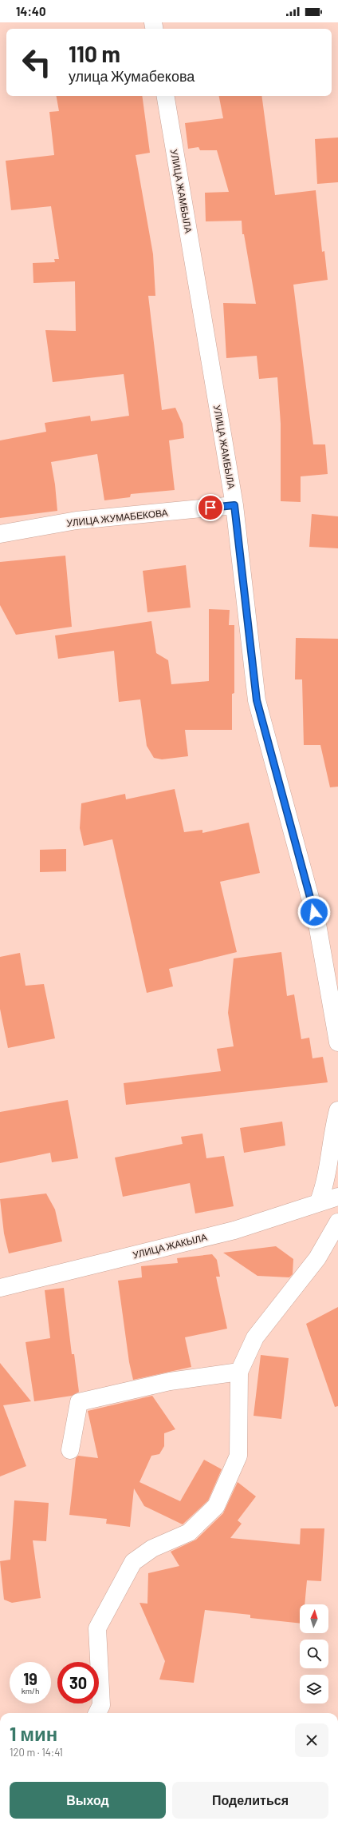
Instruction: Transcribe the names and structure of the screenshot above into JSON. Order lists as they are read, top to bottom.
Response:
{
  "streets": {
    "street": ["УЛИЦА ЖАМБЫЛА", "УЛИЦА ЖУМАБЕКОВА", "УЛИЦА ЖАКЫЛА"]
  },
  "crossings": [
    ["УЛИЦА ЖАМБЫЛА", "УЛИЦА ЖУМАБЕКОВА"]
  ],
  "north": "top",
  "page": {
    "status": "14:40",
    "turn": ["110 m", "улица Жумабекова"],
    "speed": "19 km/h",
    "limit": "30",
    "heading": ["1 мин", "120 m · 14:41"],
    "buttons": ["Выход", "Поделиться"]
  }
}
